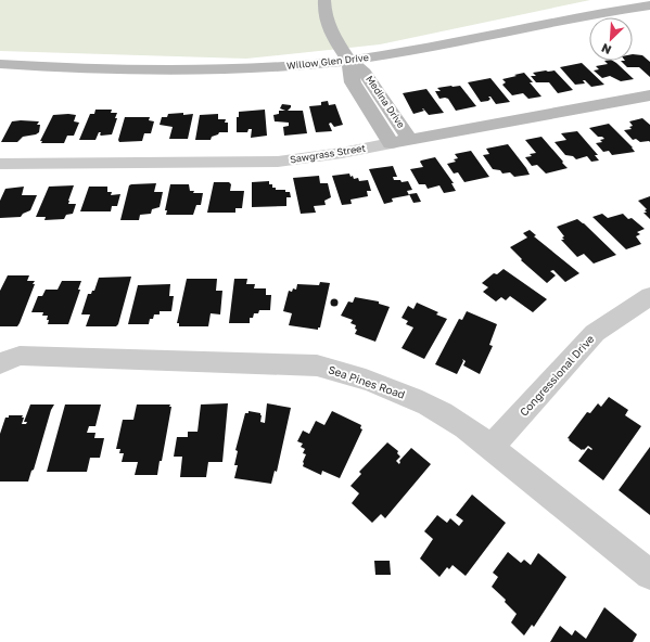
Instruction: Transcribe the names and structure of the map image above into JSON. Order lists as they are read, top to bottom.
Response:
{
  "streets": {
    "main road": ["Willow Glen Drive", "Medina Drive", "Sawgrass Street"],
    "street": ["Congressional Drive", "Sea Pines Road"]
  },
  "crossings": [
    ["Willow Glen Drive", "Medina Drive"],
    ["Medina Drive", "Sawgrass Street"],
    ["Congressional Drive", "Sea Pines Road"]
  ],
  "north": "bottom left"
}
